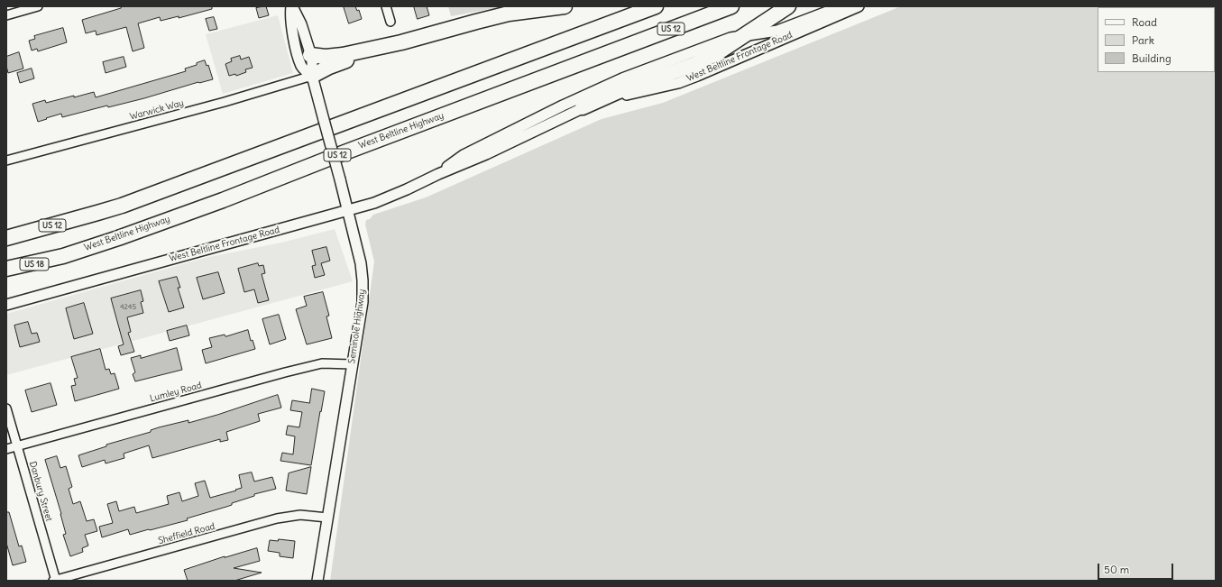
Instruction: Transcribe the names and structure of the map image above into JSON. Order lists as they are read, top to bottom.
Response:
{
  "streets": {
    "highway": ["US 12", "West Beltline Highway", "US 18"],
    "street": [
      "West Beltline Frontage Road",
      "Warwick Way",
      "Seminole Highway",
      "Lumley Road",
      "Danbury Street",
      "Sheffield Road"
    ]
  },
  "crossings": [
    ["West Beltline Frontage Road", "Seminole Highway"],
    ["Warwick Way", "Seminole Highway"],
    ["West Beltline Highway", "US 18"],
    ["Seminole Highway", "Lumley Road"],
    ["Seminole Highway", "Sheffield Road"],
    ["Lumley Road", "Danbury Street"],
    ["Danbury Street", "Sheffield Road"]
  ],
  "house_numbers": ["4245"],
  "legend": ["Road", "Park", "Building"],
  "scale_bar": "50 m"
}
